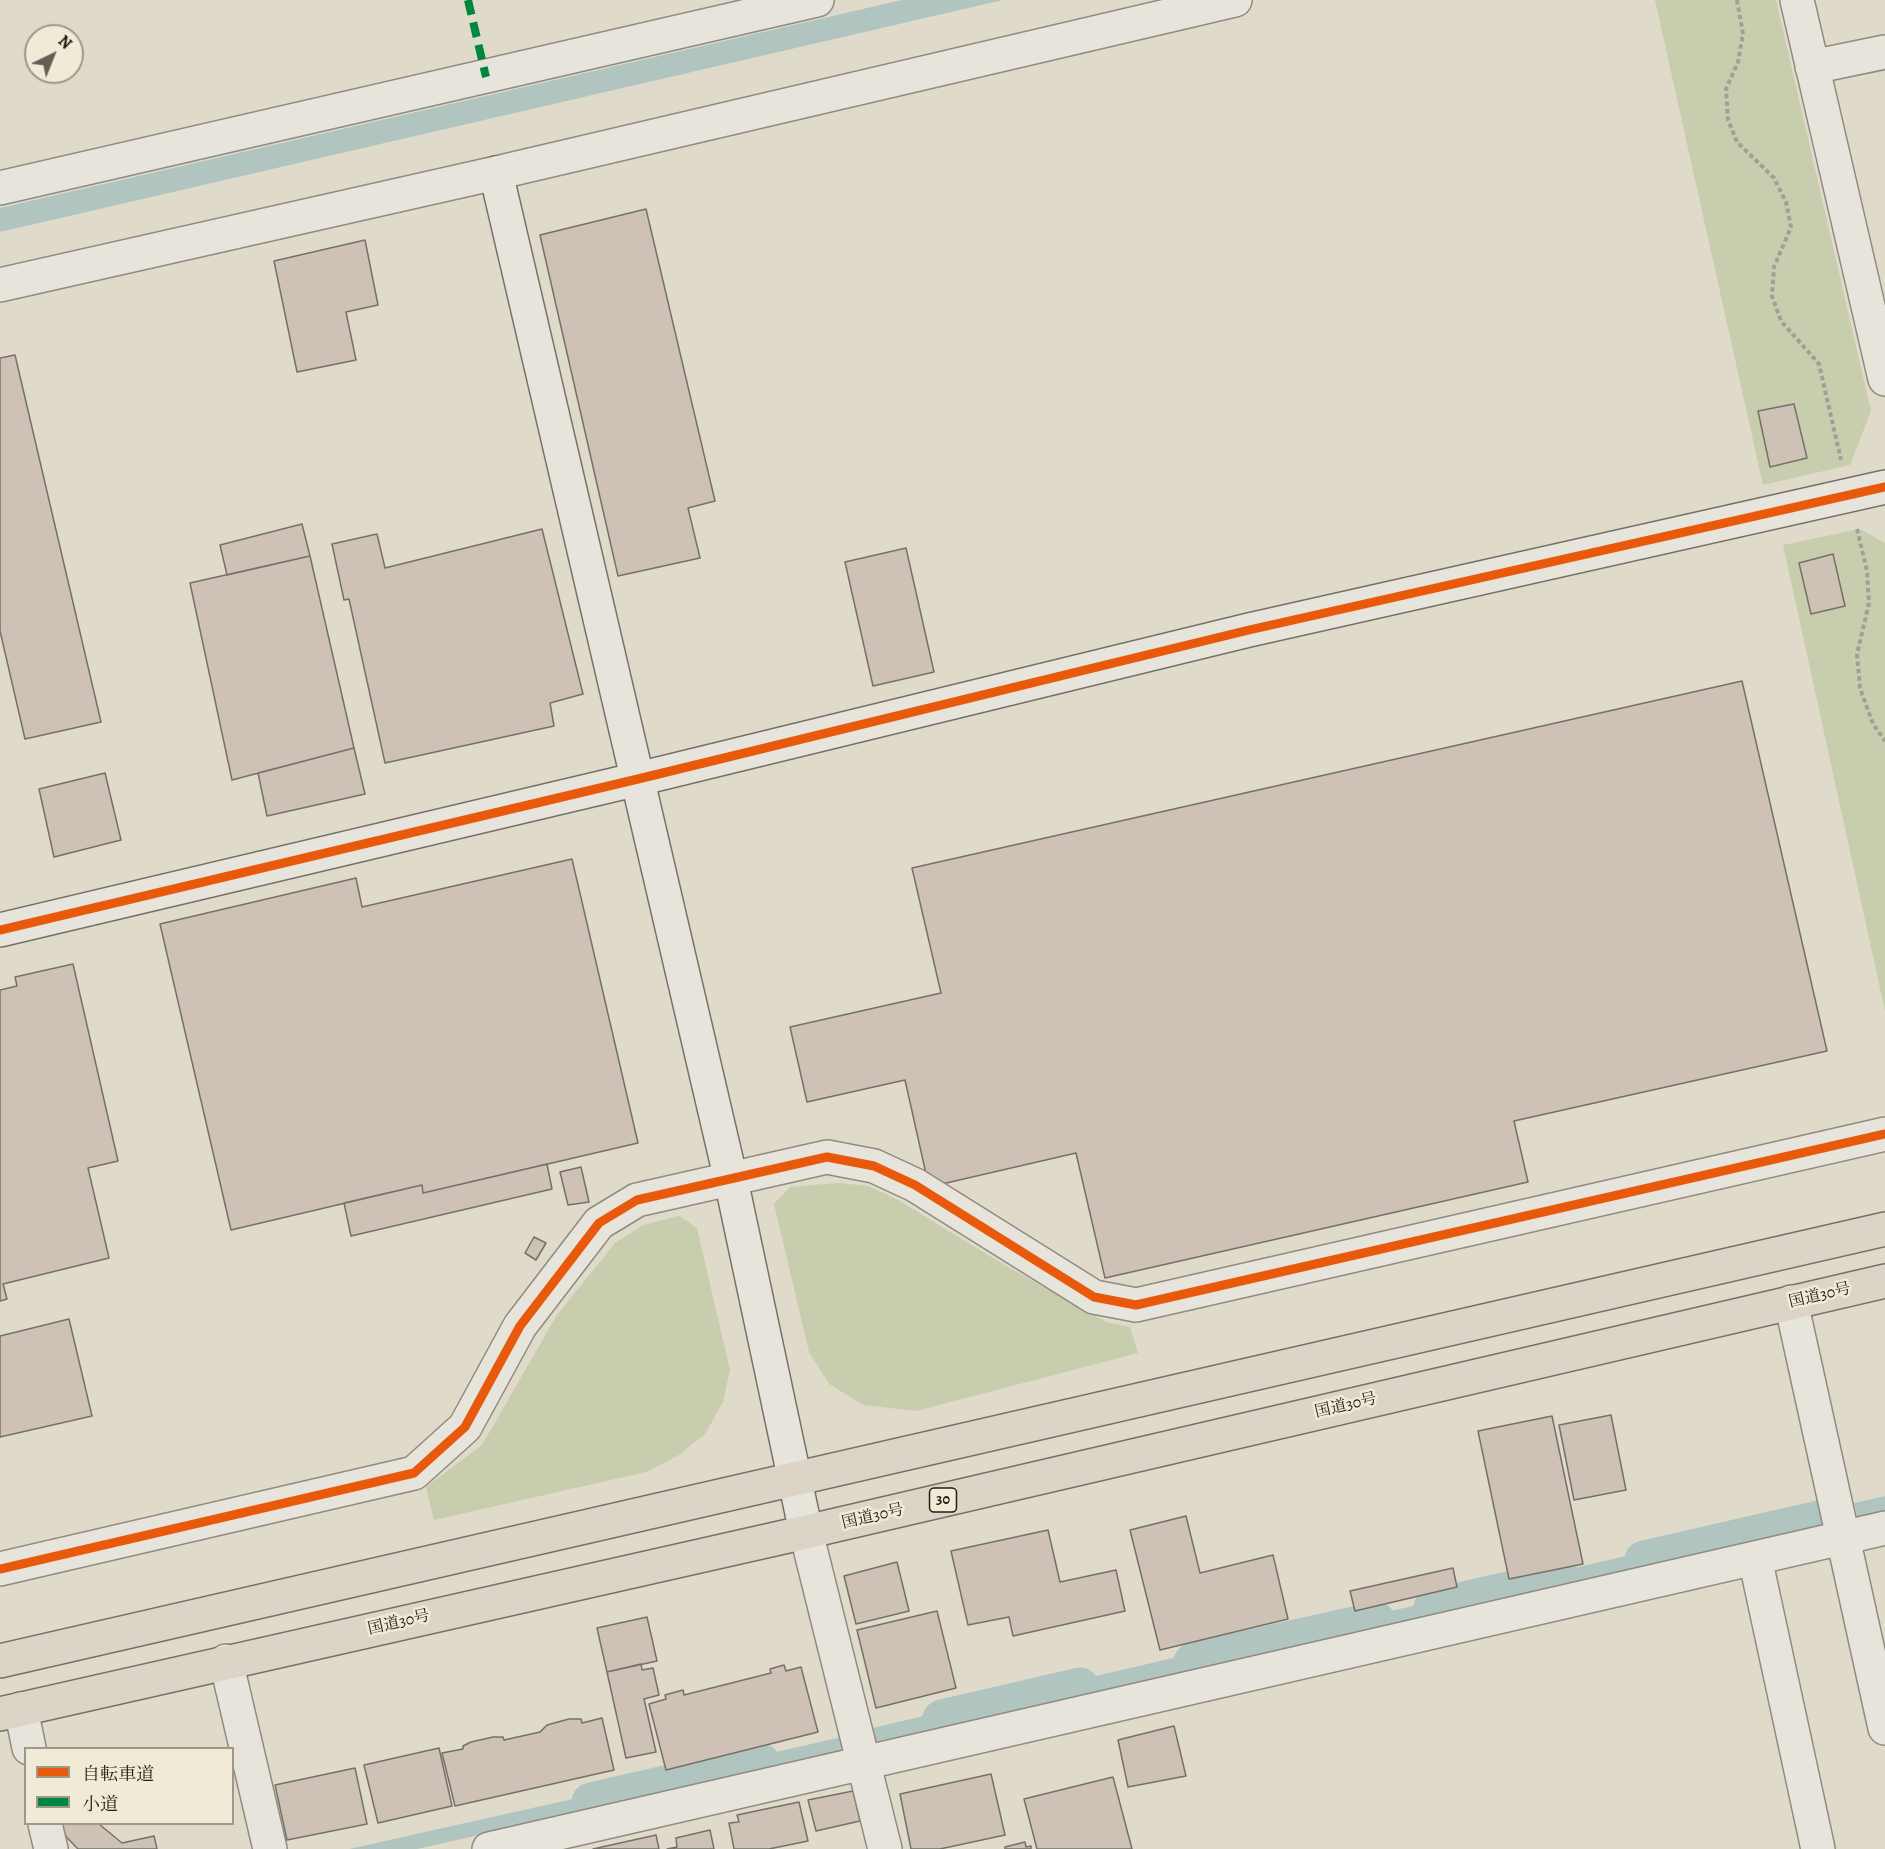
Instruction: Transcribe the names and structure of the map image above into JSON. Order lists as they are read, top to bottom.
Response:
{
  "streets": {
    "highway": ["国道30号", "30"]
  },
  "legend": ["自転車道", "小道"],
  "north": "top right"
}
